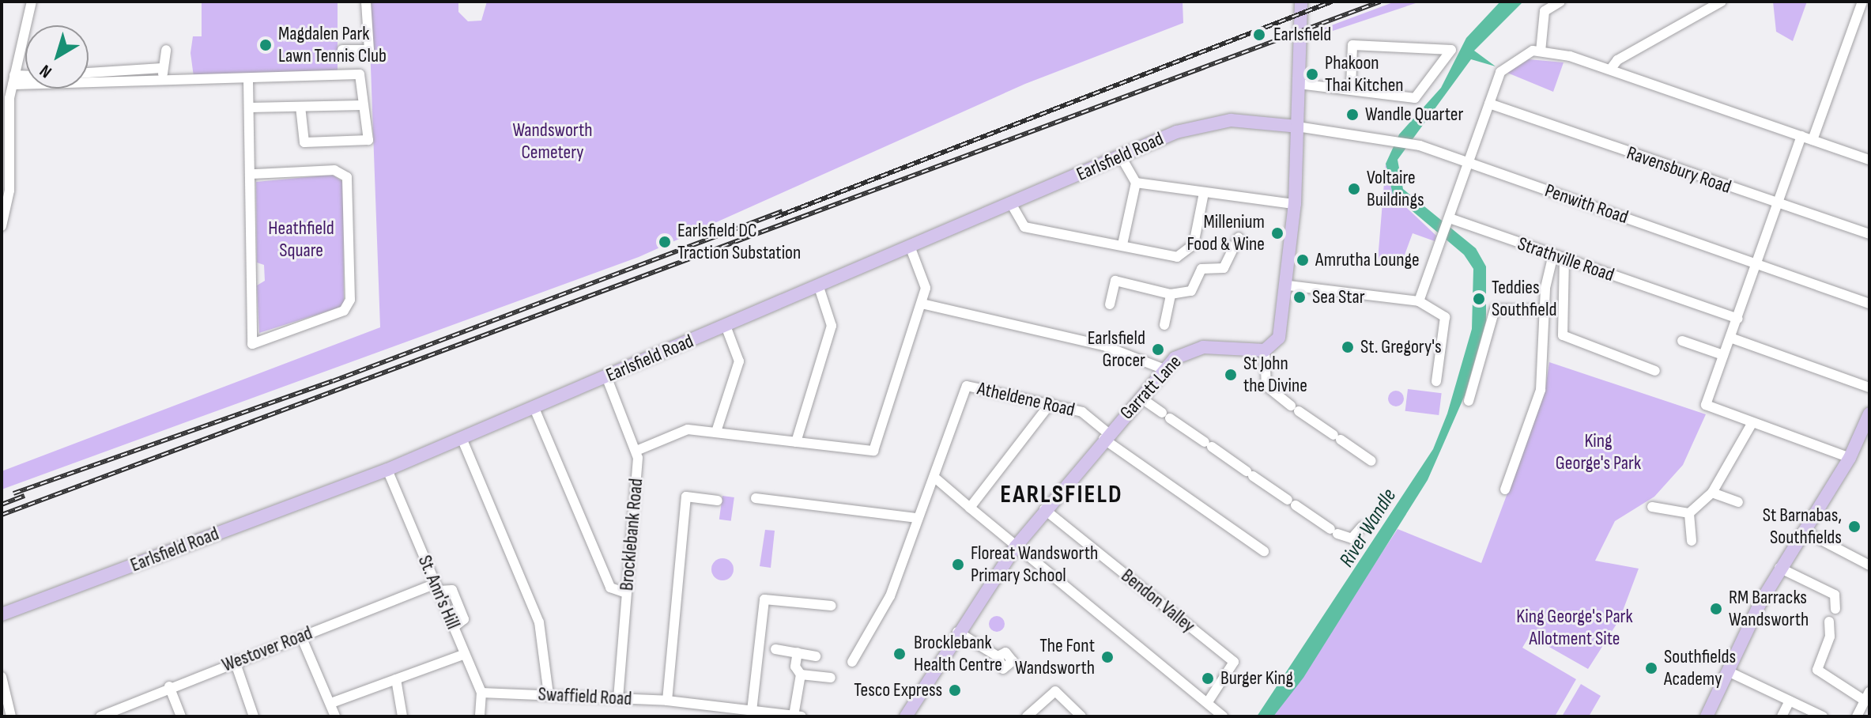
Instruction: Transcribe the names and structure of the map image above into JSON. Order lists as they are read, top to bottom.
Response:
{
  "streets": {
    "main road": ["Earlsfield Road", "Garratt Lane"],
    "street": [
      "Ravensbury Road",
      "Penwith Road",
      "Strathville Road",
      "Atheldene Road",
      "Brocklebank Road",
      "St. Ann's Hill",
      "Bendon Valley",
      "Westover Road",
      "Swaffield Road"
    ]
  },
  "crossings": [
    ["Earlsfield Road", "Penwith Road"],
    ["Earlsfield Road", "Brocklebank Road"],
    ["Earlsfield Road", "St. Ann's Hill"],
    ["Garratt Lane", "Atheldene Road"],
    ["Garratt Lane", "Bendon Valley"],
    ["Brocklebank Road", "Swaffield Road"],
    ["St. Ann's Hill", "Westover Road"],
    ["St. Ann's Hill", "Swaffield Road"]
  ],
  "districts": ["EARLSFIELD"],
  "water": ["River Wandle"],
  "parks": [
    "Wandsworth Cemetery",
    "Heathfield Square",
    "King George's Park",
    "King George's Park Allotment Site"
  ],
  "places": [
    "Earlsfield",
    "Magdalen Park Lawn Tennis Club",
    "Phakoon Thai Kitchen",
    "Wandle Quarter",
    "Voltaire Buildings",
    "Millenium Food & Wine",
    "Earlsfield DC Traction Substation",
    "Amrutha Lounge",
    "Sea Star",
    "Teddies Southfield",
    "St. Gregory's",
    "Earlsfield Grocer",
    "St John the Divine",
    "St Barnabas, Southfields",
    "Floreat Wandsworth Primary School",
    "RM Barracks Wandsworth",
    "Brocklebank Health Centre",
    "The Font Wandsworth",
    "Southfields Academy",
    "Burger King",
    "Tesco Express"
  ],
  "north": "bottom left"
}
